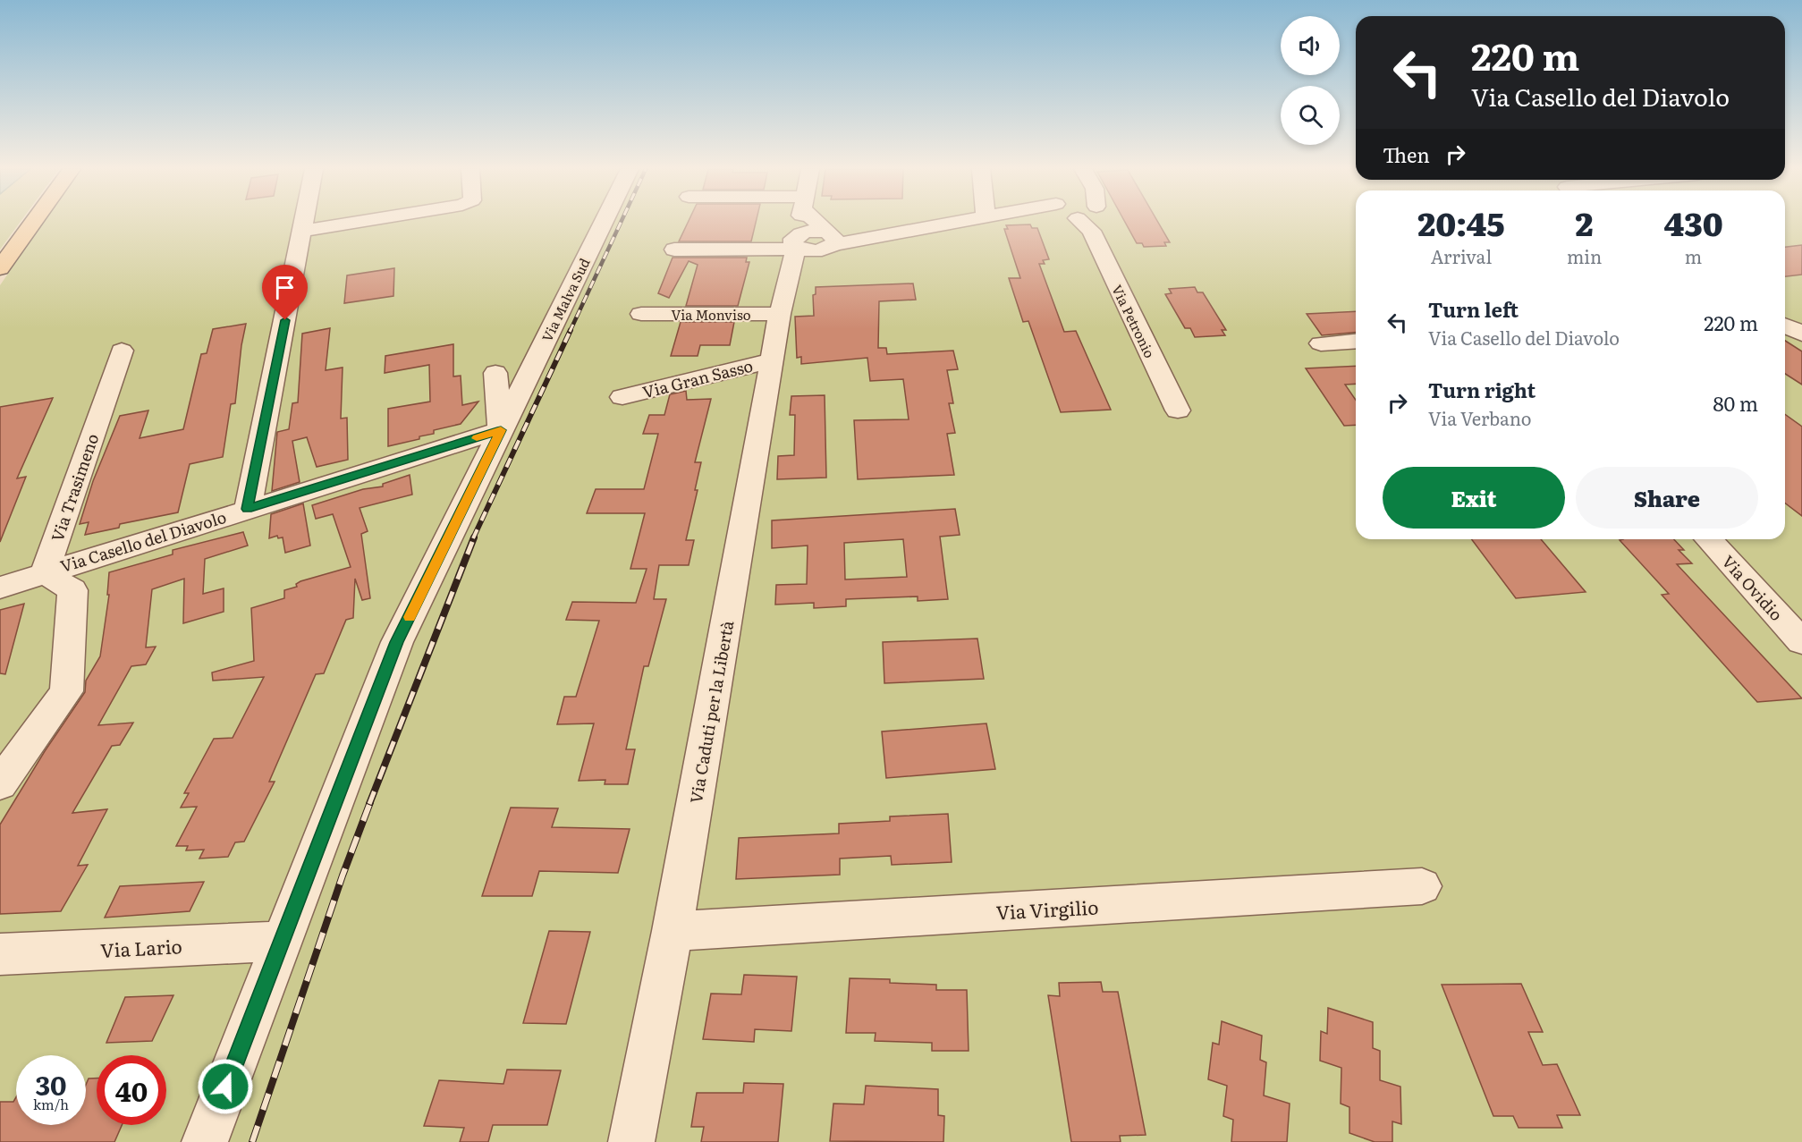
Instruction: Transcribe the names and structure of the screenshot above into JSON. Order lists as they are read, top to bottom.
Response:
{
  "streets": {
    "street": [
      "Via Malva Sud",
      "Via Monviso",
      "Via Petronio",
      "Via Gran Sasso",
      "Via Trasimeno",
      "Via Casello del Diavolo",
      "Via Ovidio",
      "Via Caduti per la Libertà",
      "Via Virgilio",
      "Via Lario"
    ]
  },
  "crossings": [
    ["Via Malva Sud", "Via Casello del Diavolo"],
    ["Via Malva Sud", "Via Lario"],
    ["Via Monviso", "Via Caduti per la Libertà"],
    ["Via Gran Sasso", "Via Caduti per la Libertà"],
    ["Via Trasimeno", "Via Casello del Diavolo"],
    ["Via Caduti per la Libertà", "Via Virgilio"]
  ],
  "page": {
    "turn": ["220 m", "Via Casello del Diavolo"],
    "then": "Then",
    "eta": [
      "20:45",
      "Arrival",
      "2",
      "min",
      "430",
      "m"
    ],
    "list": [
      {
        "name": "Turn left",
        "note": "Via Casello del Diavolo",
        "value": "220 m"
      },
      {
        "name": "Turn right",
        "note": "Via Verbano",
        "value": "80 m"
      }
    ],
    "buttons": ["Exit", "Share"],
    "speed": "30 km/h",
    "limit": "40"
  }
}
